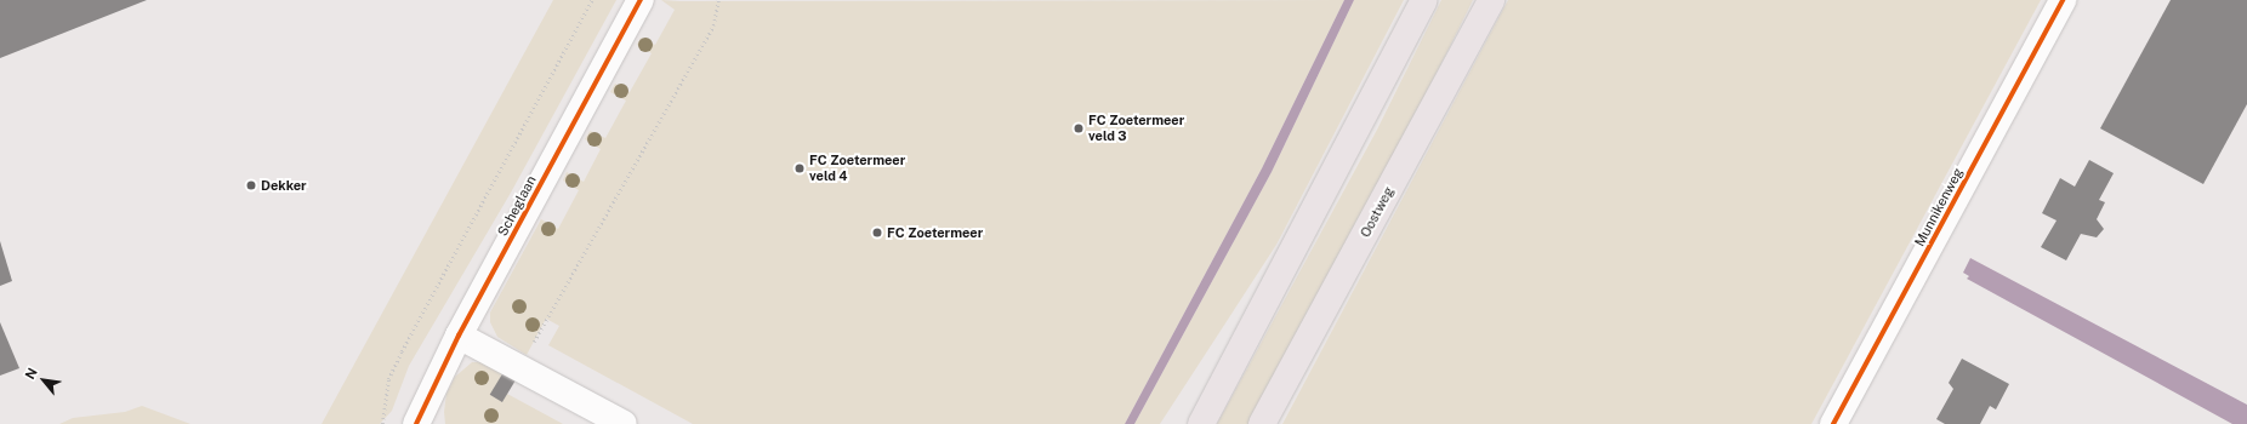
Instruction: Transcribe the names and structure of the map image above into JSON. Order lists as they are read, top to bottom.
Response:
{
  "streets": {
    "main road": ["Oostweg"],
    "street": ["Scheglaan", "Munnikenweg"]
  },
  "places": [
    "FC Zoetermeer veld 3",
    "FC Zoetermeer veld 4",
    "Dekker",
    "FC Zoetermeer"
  ],
  "north": "top left"
}
